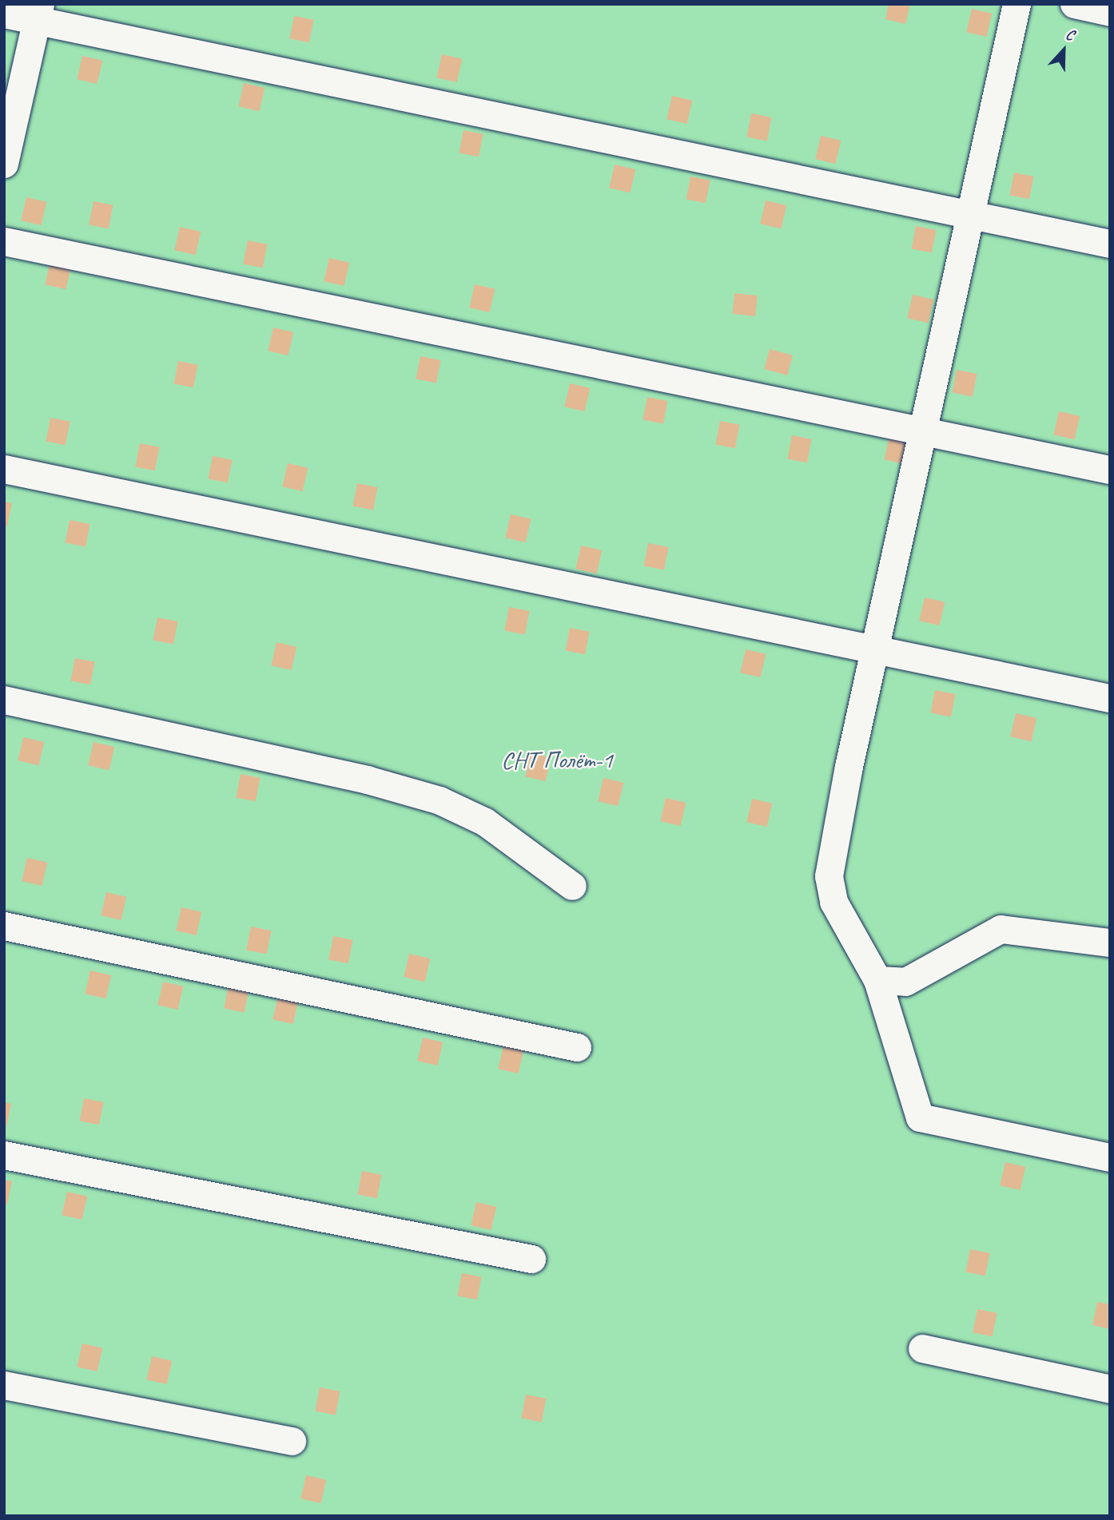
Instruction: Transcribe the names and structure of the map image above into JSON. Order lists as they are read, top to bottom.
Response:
{
  "parks": ["СНТ Полёт-1"],
  "north": "top"
}
